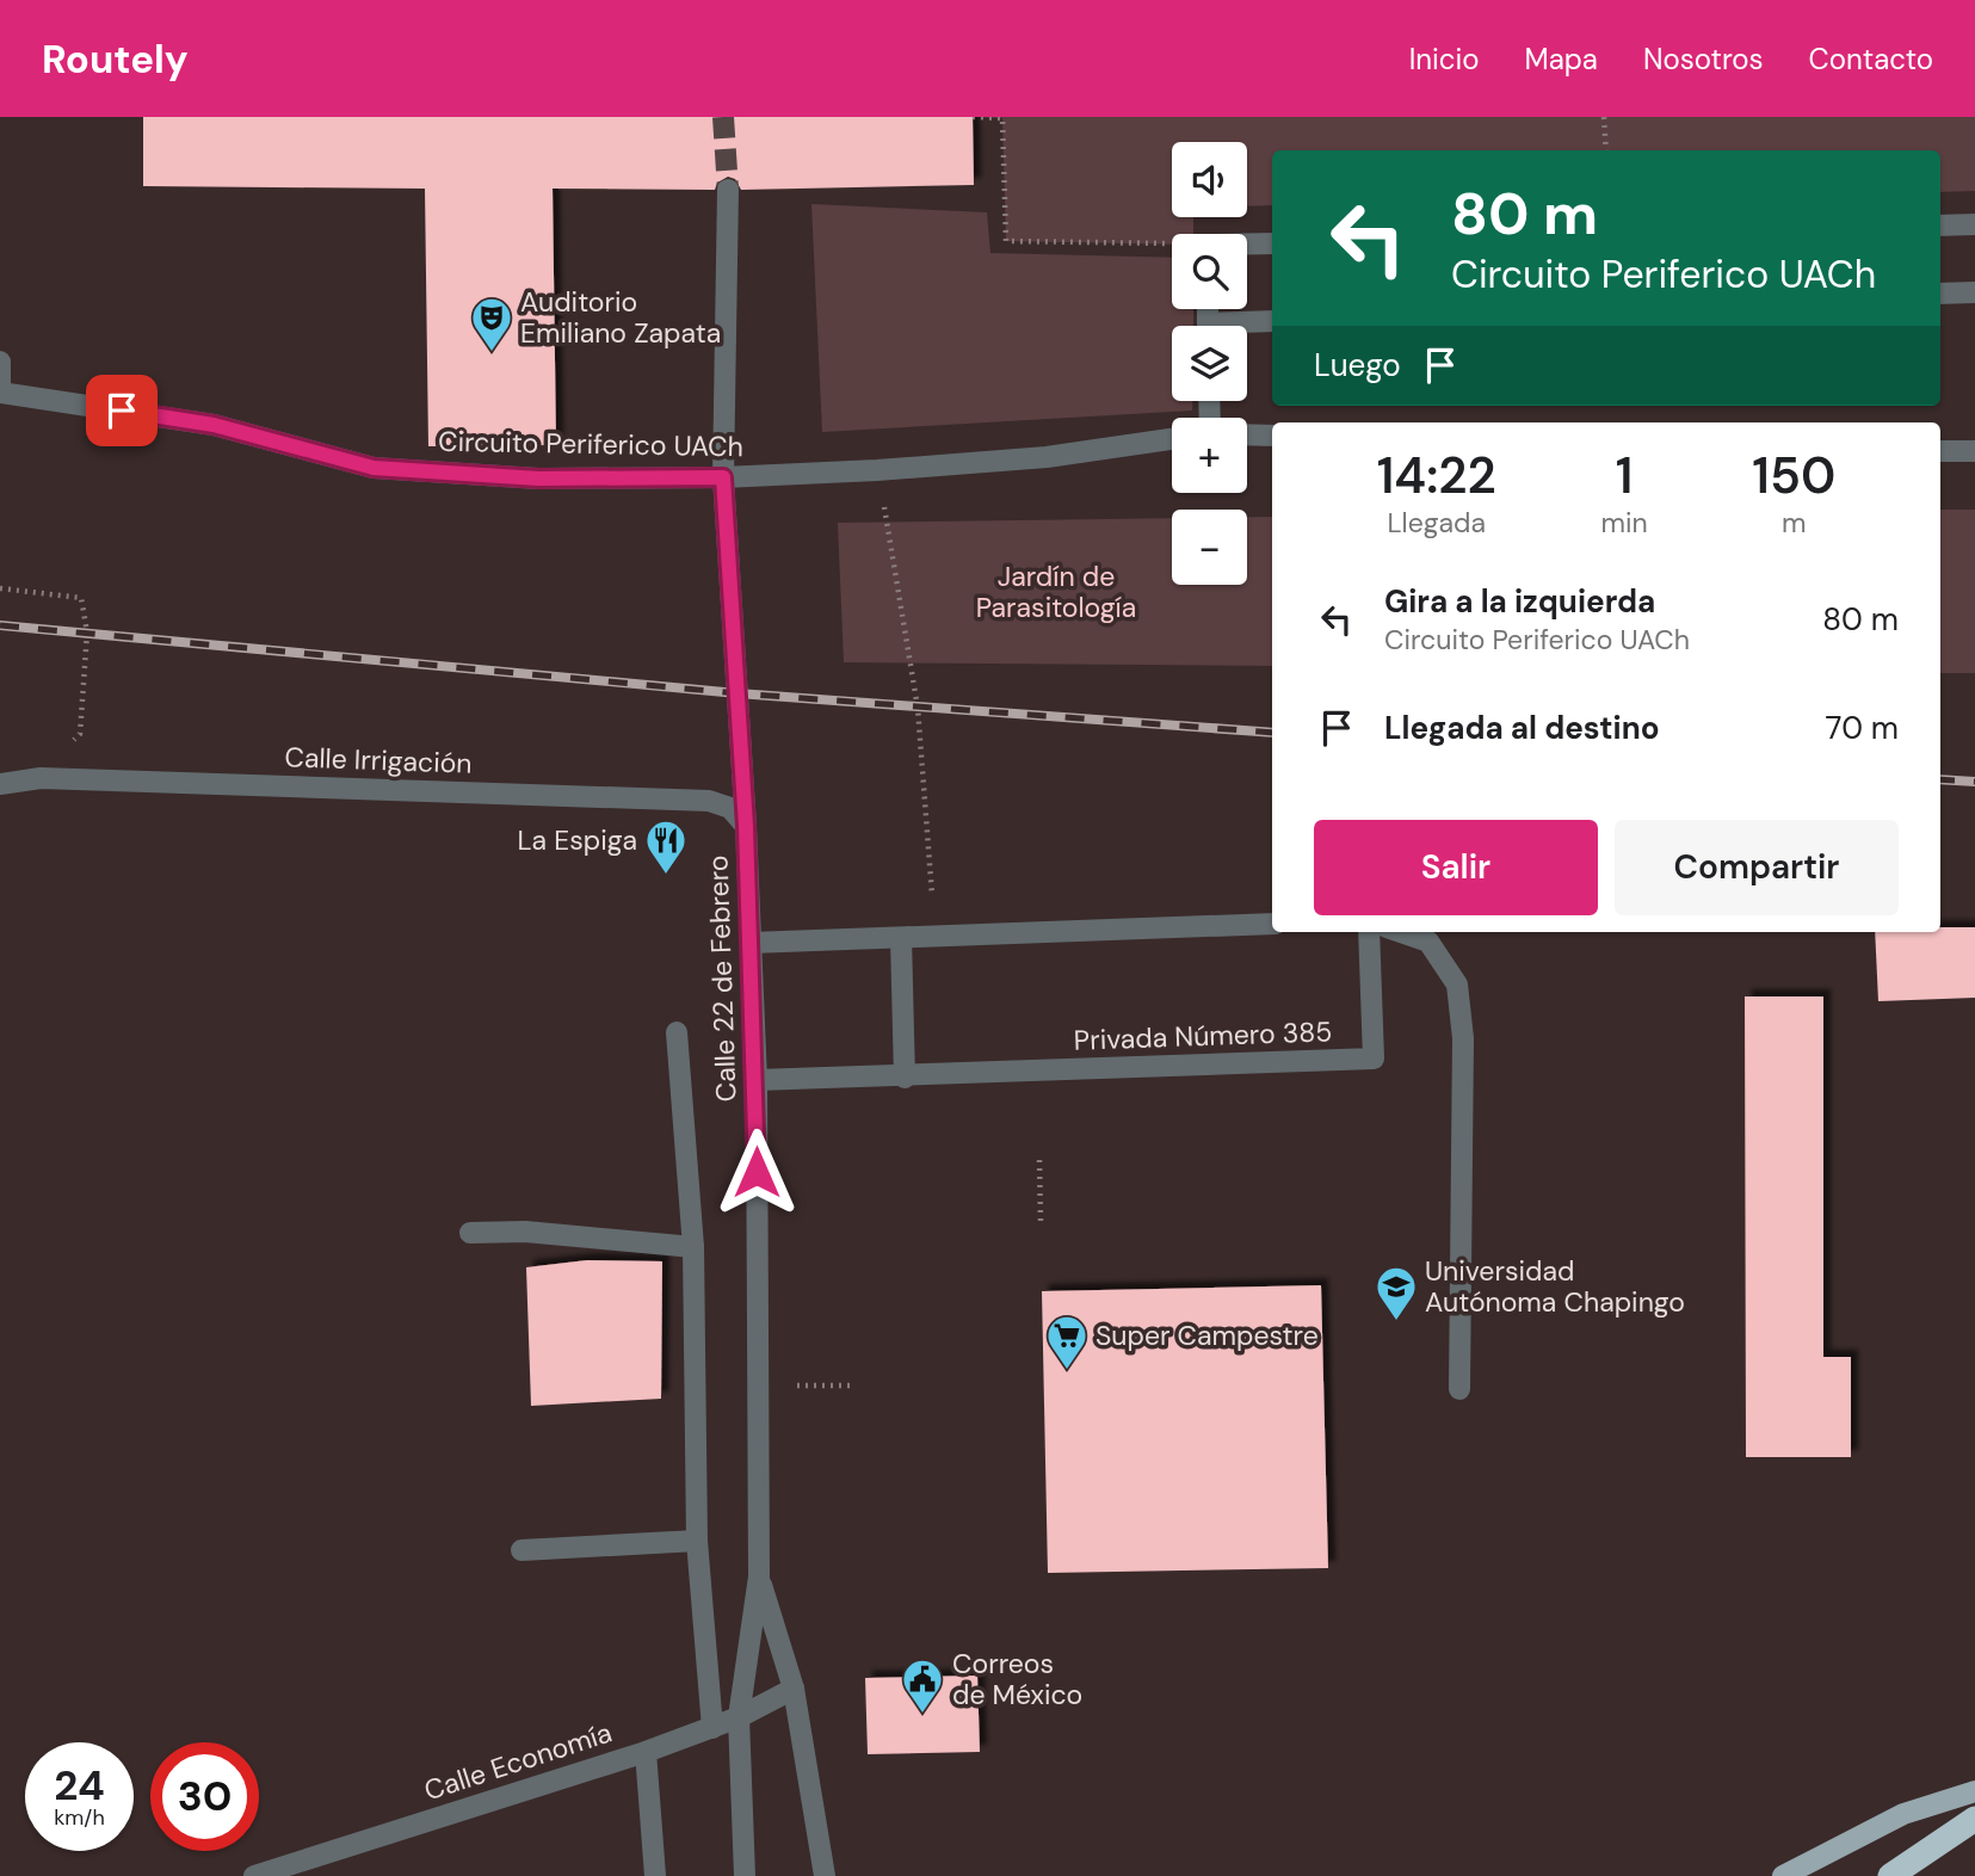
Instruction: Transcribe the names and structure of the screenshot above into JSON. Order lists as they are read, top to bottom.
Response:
{
  "streets": {
    "street": [
      "Circuito Periferico UACh",
      "Calle Irrigación",
      "Calle 22 de Febrero",
      "Privada Número 385",
      "Calle Economía"
    ]
  },
  "crossings": [
    ["Circuito Periferico UACh", "Calle 22 de Febrero"],
    ["Calle Irrigación", "Calle 22 de Febrero"],
    ["Calle 22 de Febrero", "Privada Número 385"],
    ["Calle 22 de Febrero", "Calle Economía"]
  ],
  "parks": ["Jardín de Parasitología"],
  "places": {
    "theatre": ["Auditorio Emiliano Zapata"],
    "restaurant": ["La Espiga"],
    "school or university": ["Universidad Autónoma Chapingo"],
    "supermarket": ["Super Campestre"],
    "public building": ["Correos de México"]
  },
  "page": {
    "header": "Routely",
    "nav": [
      "Inicio",
      "Mapa",
      "Nosotros",
      "Contacto"
    ],
    "map_buttons": ["+", "−"],
    "turn": ["80 m", "Circuito Periferico UACh"],
    "then": "Luego",
    "eta": [
      "14:22",
      "Llegada",
      "1",
      "min",
      "150",
      "m"
    ],
    "list": [
      {
        "name": "Gira a la izquierda",
        "note": "Circuito Periferico UACh",
        "value": "80 m"
      },
      {
        "name": "Llegada al destino",
        "value": "70 m"
      }
    ],
    "buttons": ["Salir", "Compartir"],
    "speed": "24 km/h",
    "limit": "30"
  }
}
